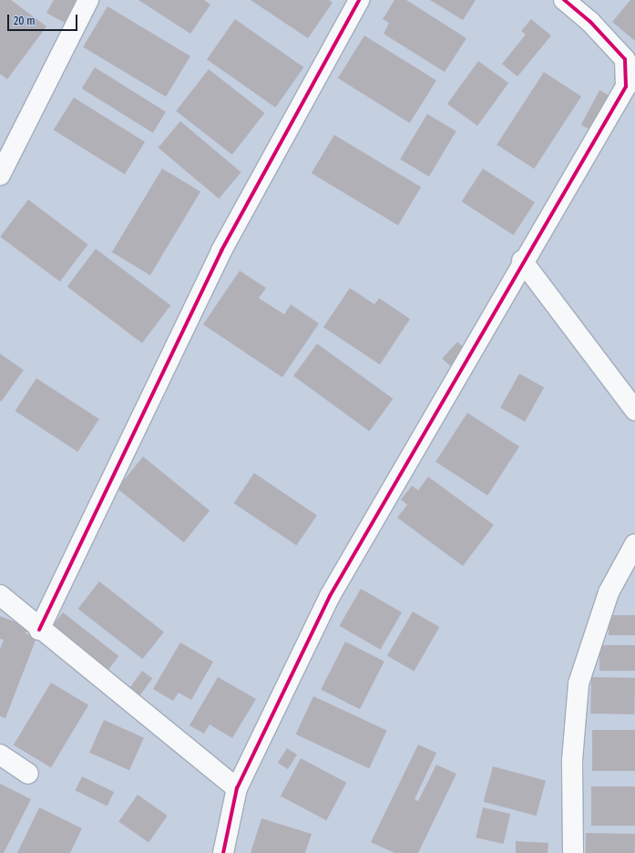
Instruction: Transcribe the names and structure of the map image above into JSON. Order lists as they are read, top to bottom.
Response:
{
  "scale_bar": "20 m"
}
